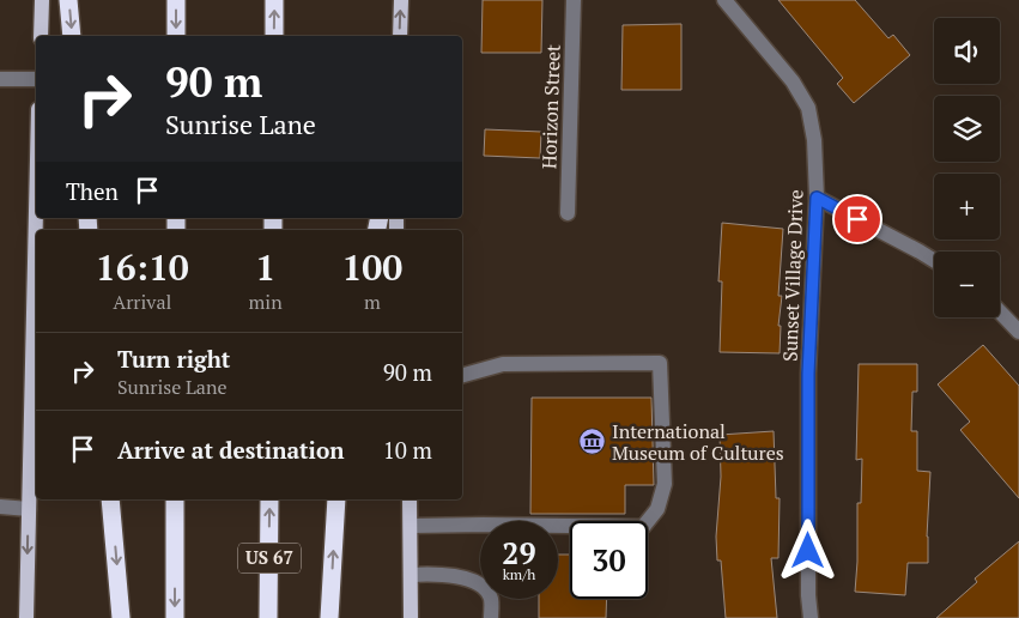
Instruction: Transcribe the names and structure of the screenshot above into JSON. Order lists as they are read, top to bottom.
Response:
{
  "streets": {
    "highway": ["US 67"],
    "street": ["Horizon Street", "Sunset Village Drive"]
  },
  "places": {
    "museum": ["International Museum of Cultures"]
  },
  "page": {
    "map_buttons": ["+", "−"],
    "turn": ["90 m", "Sunrise Lane"],
    "then": "Then",
    "eta": [
      "16:10",
      "Arrival",
      "1",
      "min",
      "100",
      "m"
    ],
    "list": [
      {
        "name": "Turn right",
        "note": "Sunrise Lane",
        "value": "90 m"
      },
      {
        "name": "Arrive at destination",
        "value": "10 m"
      }
    ],
    "speed": "29 km/h",
    "limit": "30"
  }
}
